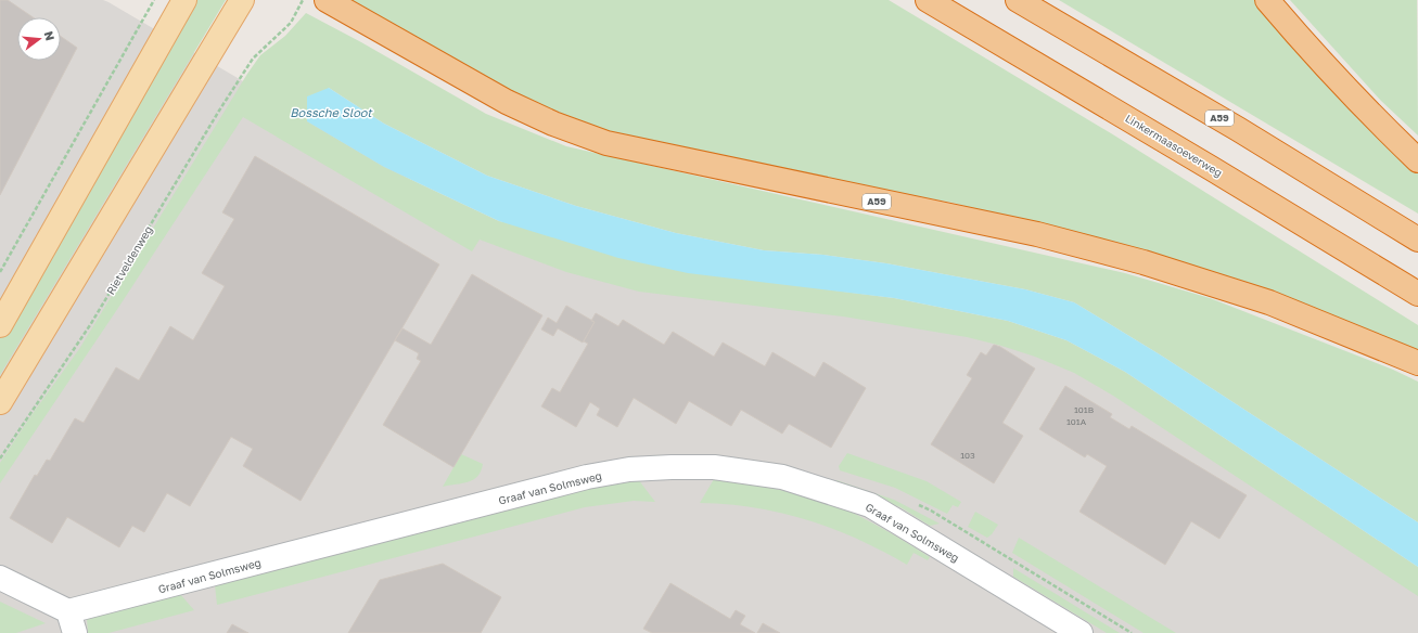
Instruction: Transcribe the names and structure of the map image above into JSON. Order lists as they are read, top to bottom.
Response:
{
  "streets": {
    "highway": ["A59", "Linkermaasoeverweg"],
    "street": ["Graaf van Solmsweg"],
    "path": ["Rietveldenweg"]
  },
  "water": ["Bossche Sloot"],
  "house_numbers": ["101B", "101A", "103"],
  "north": "right"
}
